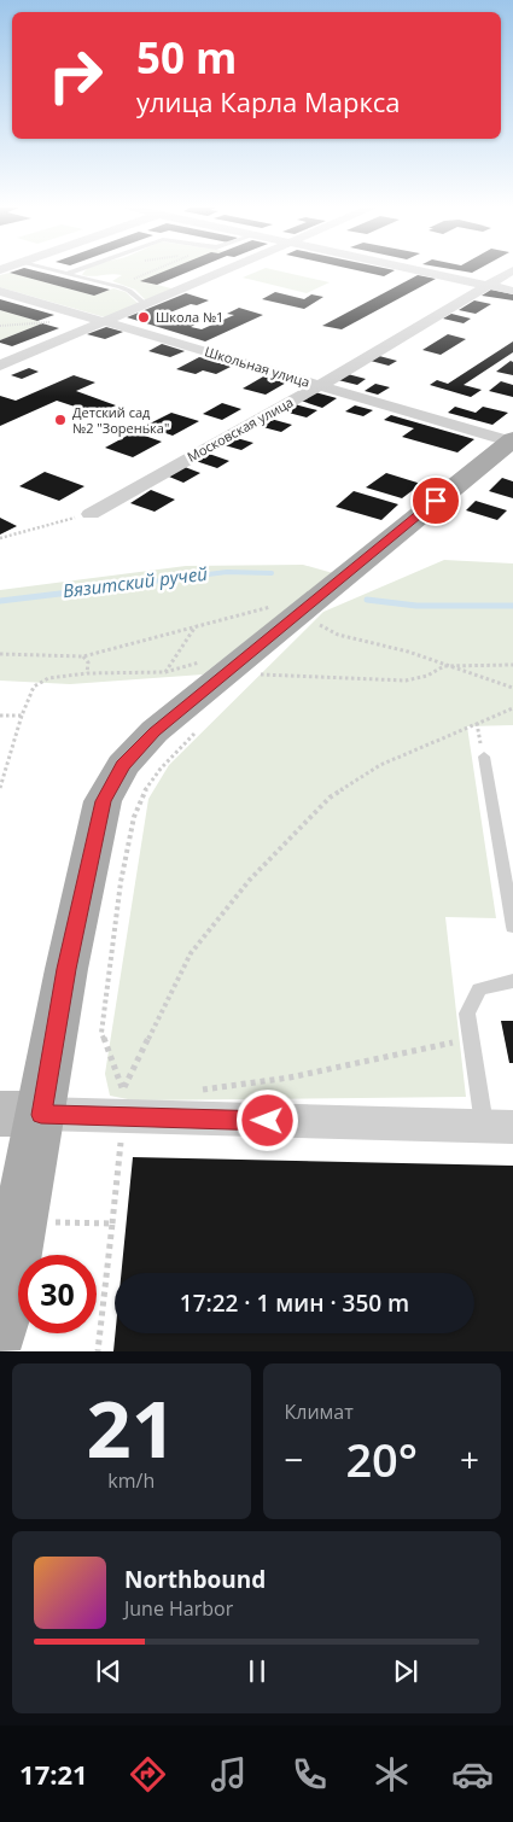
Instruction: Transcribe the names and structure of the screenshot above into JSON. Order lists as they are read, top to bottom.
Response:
{
  "streets": {
    "street": ["Школьная улица", "Московская улица"]
  },
  "crossings": [
    ["Школьная улица", "Московская улица"]
  ],
  "water": ["Вязитский ручей"],
  "places": ["Школа №1", "Детский сад №2 \"Зоренька\""],
  "page": {
    "turn": ["50 m", "улица Карла Маркса"],
    "limit": "30",
    "trip": "17:22 · 1 мин · 350 m",
    "tile": [
      ["21", "km/h"],
      "Климат"
    ],
    "heat": ["−", "20°", "+"],
    "song": ["Northbound", "June Harbor"],
    "tabs": "17:21"
  }
}
